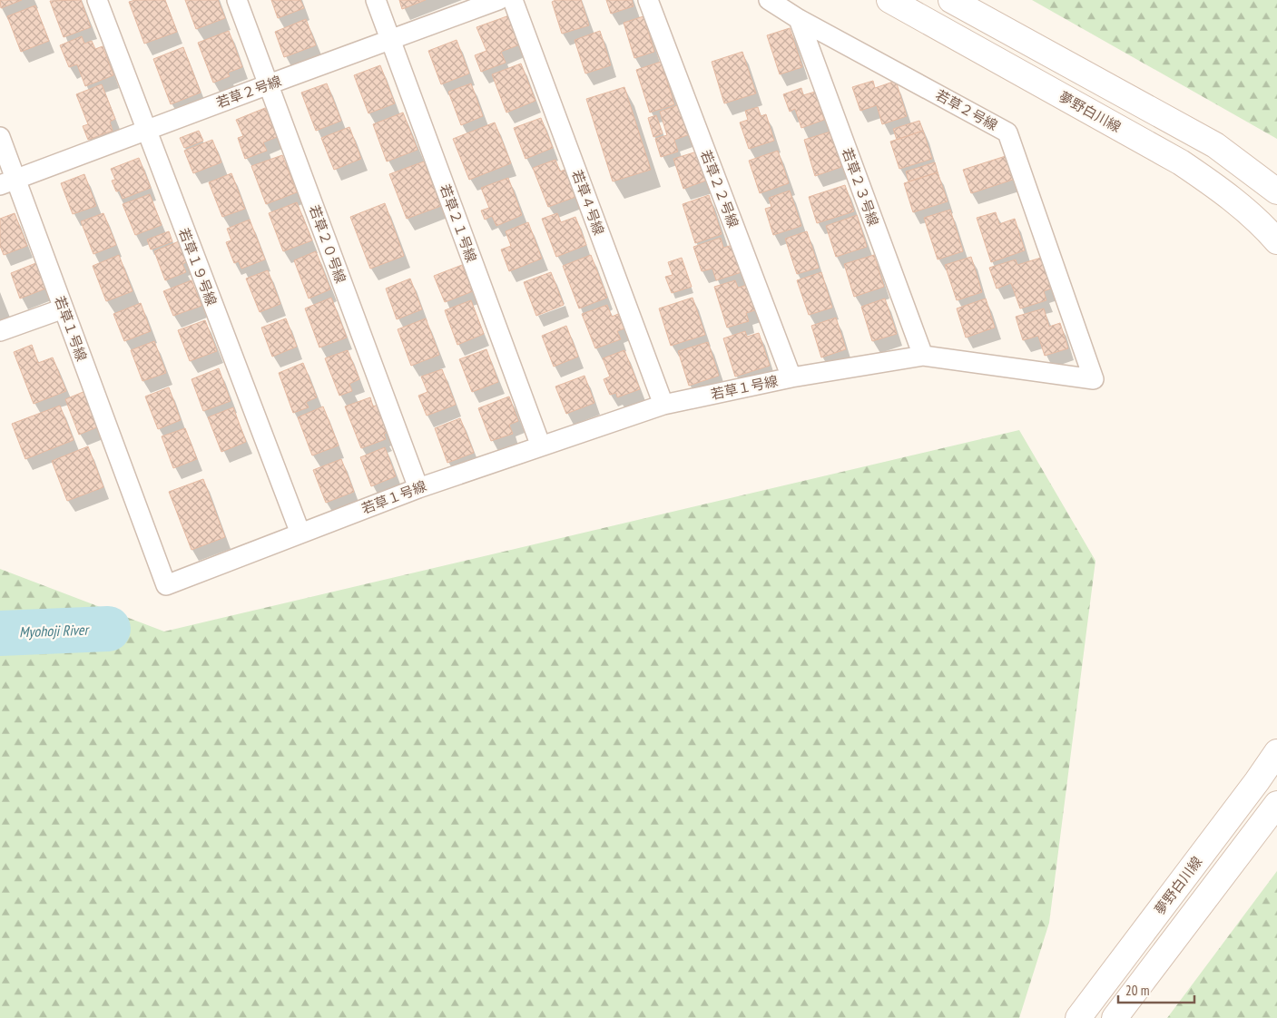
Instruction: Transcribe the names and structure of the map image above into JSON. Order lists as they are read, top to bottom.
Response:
{
  "streets": {
    "street": [
      "若草２号線",
      "夢野白川線",
      "若草２３号線",
      "若草２２号線",
      "若草４号線",
      "若草２１号線",
      "若草２０号線",
      "若草１９号線",
      "若草１号線"
    ]
  },
  "crossings": [
    ["若草２号線", "若草２３号線"],
    ["若草２号線", "若草２１号線"],
    ["若草２号線", "若草２０号線"],
    ["若草２号線", "若草１９号線"],
    ["若草２号線", "若草１号線"],
    ["若草２３号線", "若草１号線"],
    ["若草２２号線", "若草１号線"],
    ["若草４号線", "若草１号線"],
    ["若草２１号線", "若草１号線"],
    ["若草２０号線", "若草１号線"],
    ["若草１９号線", "若草１号線"]
  ],
  "water": ["Myohoji River"],
  "scale_bar": "20 m"
}
